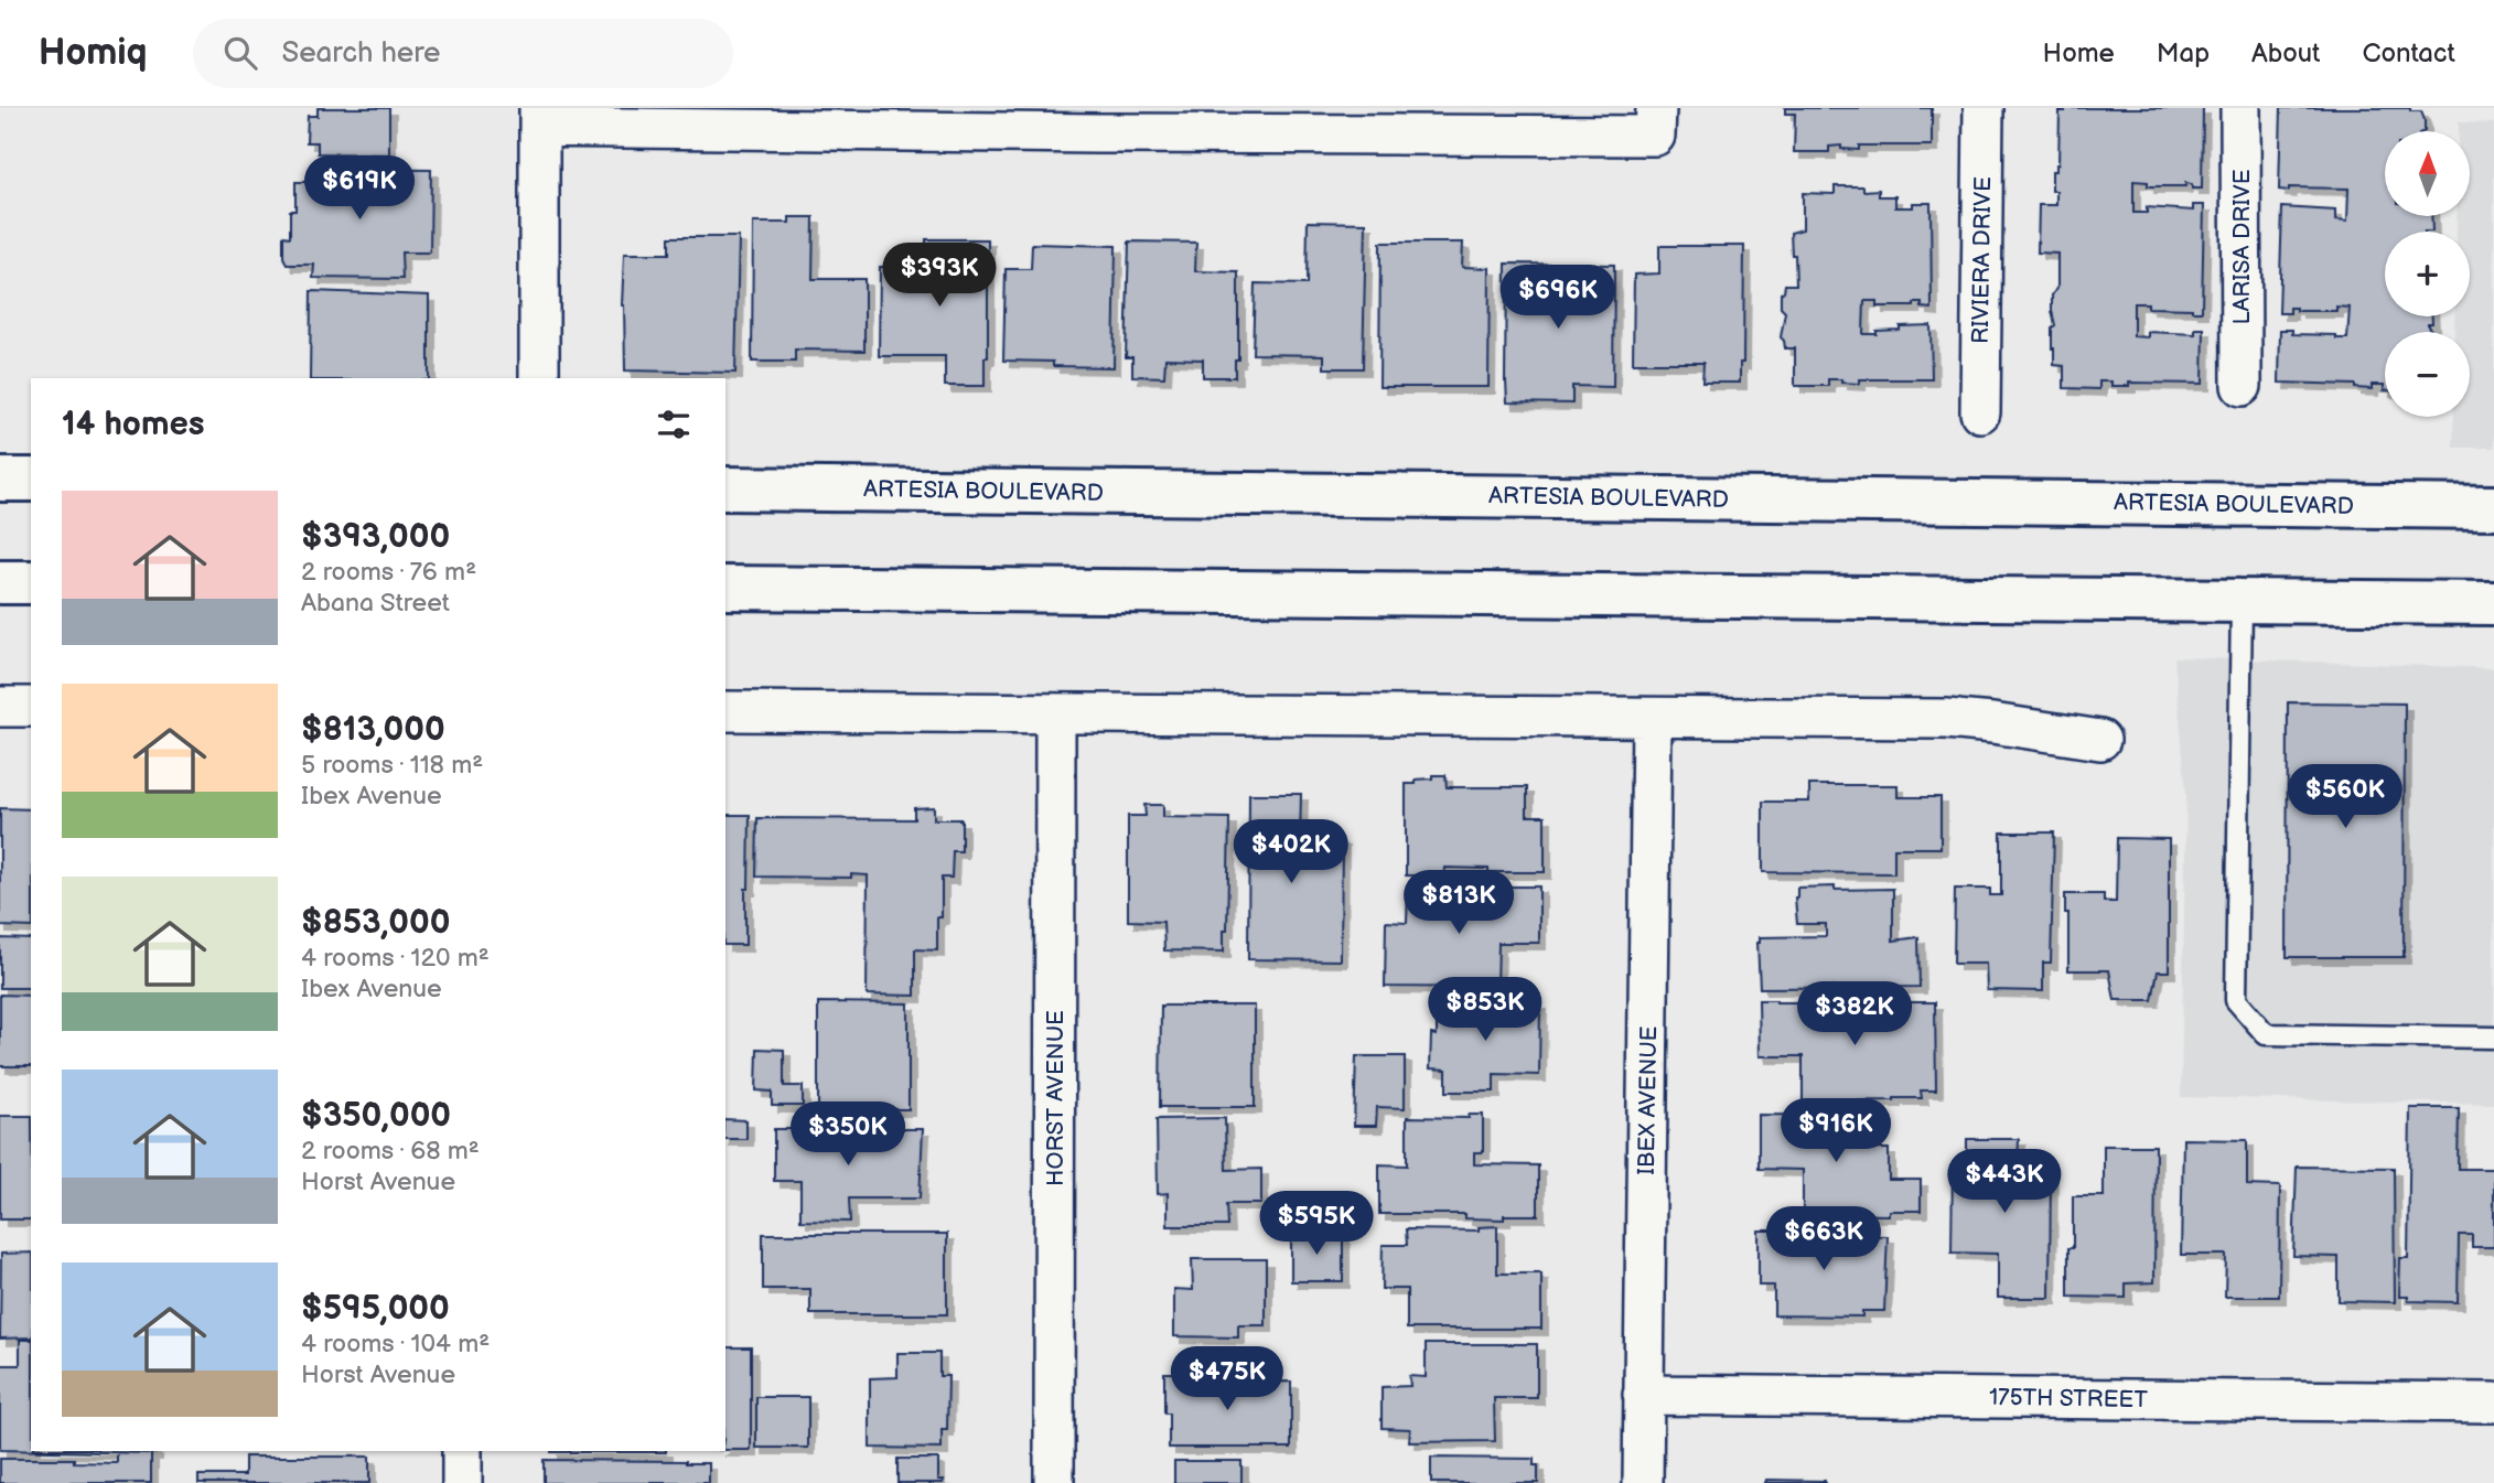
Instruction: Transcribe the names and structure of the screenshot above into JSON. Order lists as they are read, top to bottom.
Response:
{
  "streets": {
    "main road": ["ARTESIA BOULEVARD"],
    "street": [
      "LARISA DRIVE",
      "RIVIERA DRIVE",
      "HORST AVENUE",
      "IBEX AVENUE",
      "175TH STREET"
    ]
  },
  "crossings": [
    ["IBEX AVENUE", "175TH STREET"]
  ],
  "north": "top",
  "page": {
    "header": "Homiq",
    "search": "Search here",
    "nav": [
      "Home",
      "Map",
      "About",
      "Contact"
    ],
    "map_buttons": ["+", "−"],
    "price": [
      "$619K",
      "$393K",
      "$696K",
      "$560K",
      "$402K",
      "$813K",
      "$853K",
      "$382K",
      "$916K",
      "$350K",
      "$443K",
      "$595K",
      "$663K",
      "$475K"
    ],
    "heading": "14 homes",
    "list": [
      {
        "name": "$393,000",
        "note": "2 rooms · 76 m² · Abana Street"
      },
      {
        "name": "$813,000",
        "note": "5 rooms · 118 m² · Ibex Avenue"
      },
      {
        "name": "$853,000",
        "note": "4 rooms · 120 m² · Ibex Avenue"
      },
      {
        "name": "$350,000",
        "note": "2 rooms · 68 m² · Horst Avenue"
      },
      {
        "name": "$595,000",
        "note": "4 rooms · 104 m² · Horst Avenue"
      }
    ]
  }
}
